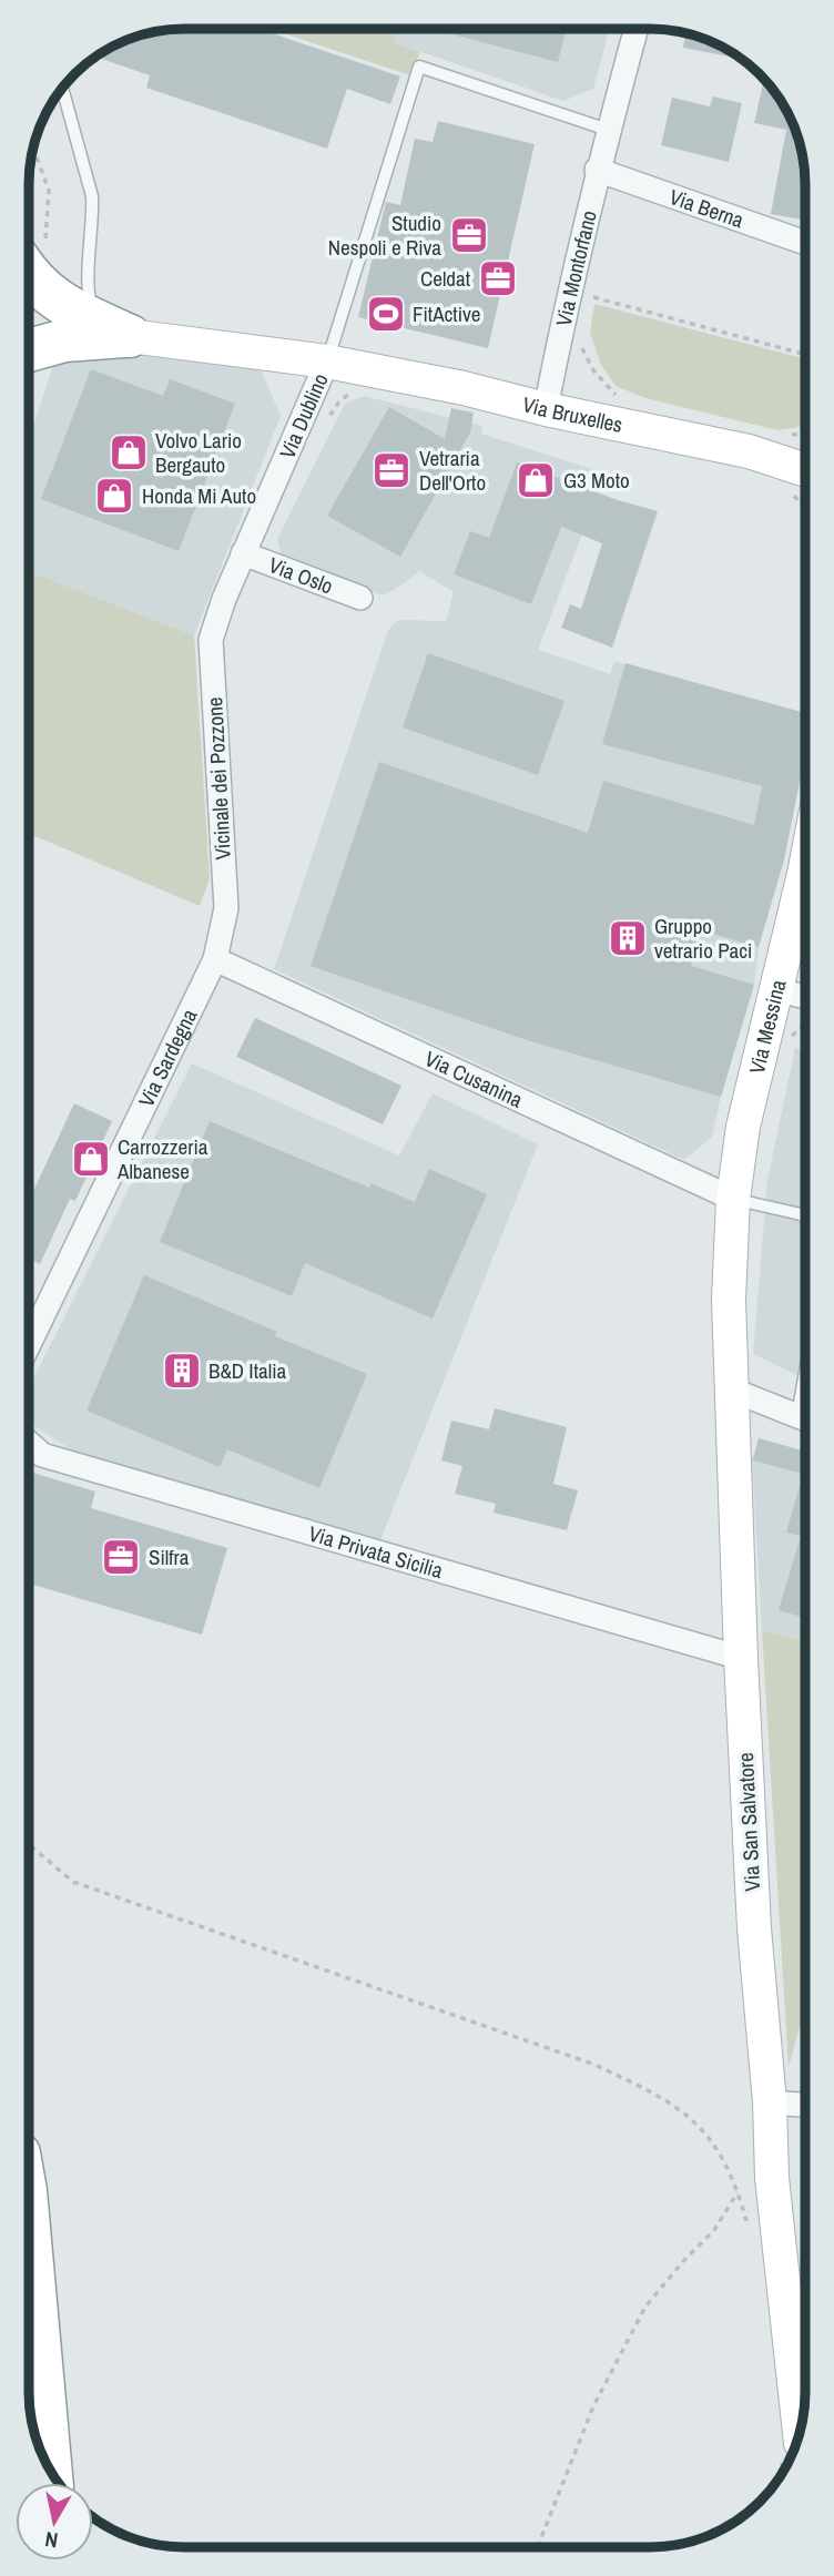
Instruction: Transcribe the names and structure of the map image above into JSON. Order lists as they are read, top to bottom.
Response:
{
  "streets": {
    "street": [
      "Via Berna",
      "Via Montorfano",
      "Via Bruxelles",
      "Via Dublino",
      "Via Oslo",
      "Vicinale dei Pozzone",
      "Via Messina",
      "Via Sardegna",
      "Via Cusanina",
      "Via Privata Sicilia",
      "Via San Salvatore"
    ]
  },
  "crossings": [
    ["Via Berna", "Via Montorfano"],
    ["Via Montorfano", "Via Bruxelles"],
    ["Via Bruxelles", "Via Dublino"],
    ["Via Dublino", "Via Oslo"],
    ["Via Dublino", "Vicinale dei Pozzone"],
    ["Vicinale dei Pozzone", "Via Sardegna"],
    ["Vicinale dei Pozzone", "Via Cusanina"],
    ["Via Messina", "Via Cusanina"],
    ["Via Messina", "Via San Salvatore"],
    ["Via Sardegna", "Via Cusanina"],
    ["Via Cusanina", "Via San Salvatore"],
    ["Via Privata Sicilia", "Via San Salvatore"]
  ],
  "places": {
    "office": [
      "Studio Nespoli e Riva",
      "Celdat",
      "Vetraria Dell'Orto",
      "Silfra"
    ],
    "sports": ["FitActive"],
    "shop": [
      "Volvo Lario Bergauto",
      "G3 Moto",
      "Honda Mi Auto",
      "Carrozzeria Albanese"
    ],
    "building": ["Gruppo vetrario Paci", "B&D Italia"]
  },
  "north": "bottom"
}
